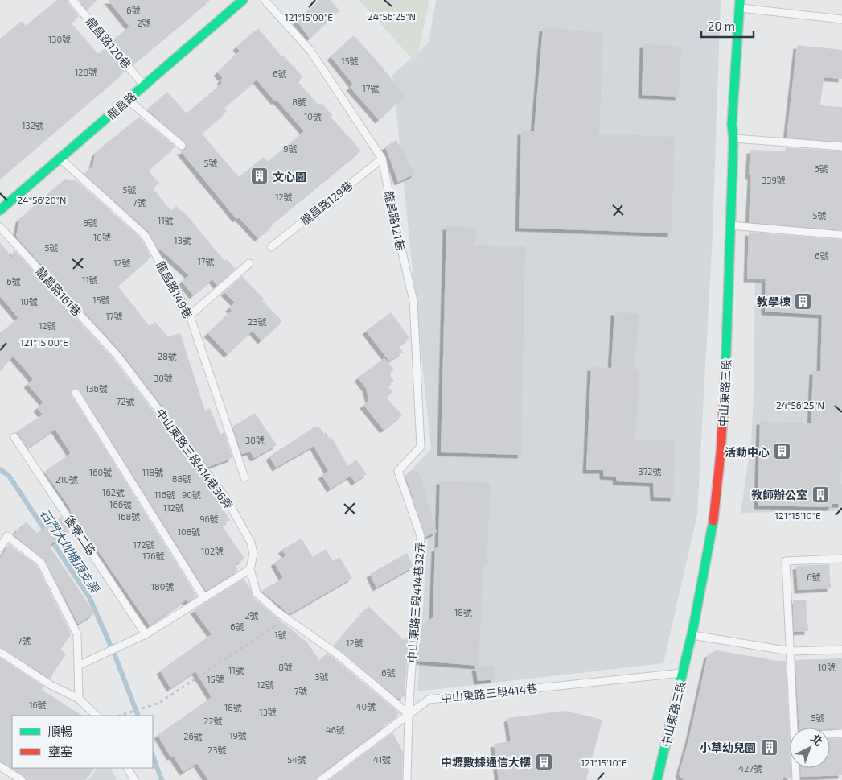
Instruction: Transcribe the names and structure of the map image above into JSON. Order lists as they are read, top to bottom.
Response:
{
  "streets": {
    "main road": ["龍昌路", "中山東路三段"],
    "lane": [
      "龍昌路120巷",
      "龍昌路129巷",
      "龍昌路121巷",
      "龍昌路149巷",
      "龍昌路161巷",
      "中山東路三段414巷36弄",
      "後寮二路",
      "中山東路三段414巷32弄",
      "中山東路三段414巷"
    ]
  },
  "crossings": [
    ["龍昌路120巷", "龍昌路"],
    ["龍昌路", "龍昌路149巷"],
    ["龍昌路129巷", "龍昌路121巷"],
    ["龍昌路121巷", "中山東路三段414巷32弄"],
    ["龍昌路161巷", "中山東路三段414巷36弄"],
    ["中山東路三段", "中山東路三段414巷"],
    ["中山東路三段414巷36弄", "中山東路三段414巷32弄"],
    ["中山東路三段414巷36弄", "中山東路三段414巷"],
    ["中山東路三段414巷32弄", "中山東路三段414巷"]
  ],
  "water": ["石門大圳埔頂支渠"],
  "places": {
    "building": [
      "文心園",
      "教學棟",
      "活動中心",
      "教師辦公室",
      "小草幼兒園",
      "中壢數據通信大樓"
    ]
  },
  "house_numbers": [
    "6號",
    "2號",
    "130號",
    "15號",
    "128號",
    "6號",
    "17號",
    "8號",
    "10號",
    "132號",
    "9號",
    "5號",
    "6號",
    "339號",
    "5號",
    "12號",
    "7號",
    "5號",
    "11號",
    "8號",
    "10號",
    "13號",
    "5號",
    "6號",
    "17號",
    "12號",
    "11號",
    "6號",
    "15號",
    "10號",
    "17號",
    "23號",
    "12號",
    "28號",
    "30號",
    "136號",
    "72號",
    "38號",
    "372號",
    "160號",
    "118號",
    "88號",
    "210號",
    "162號",
    "116號",
    "90號",
    "166號",
    "112號",
    "168號",
    "96號",
    "108號",
    "172號",
    "102號",
    "176號",
    "6號",
    "180號",
    "18號",
    "2號",
    "6號",
    "1號",
    "7號",
    "12號",
    "8號",
    "10號",
    "11號",
    "6號",
    "3號",
    "15號",
    "12號",
    "7號",
    "16號",
    "40號",
    "18號",
    "13號",
    "5號",
    "22號",
    "46號",
    "19號",
    "26號",
    "23號",
    "54號",
    "41號",
    "427號"
  ],
  "legend": ["順暢", "壅塞"],
  "scale_bar": "20 m",
  "north": "top right",
  "coordinates": [
    "24°56'25\"N",
    "121°15'00\"E",
    "24°56'20\"N",
    "121°15'10\"E"
  ]
}
